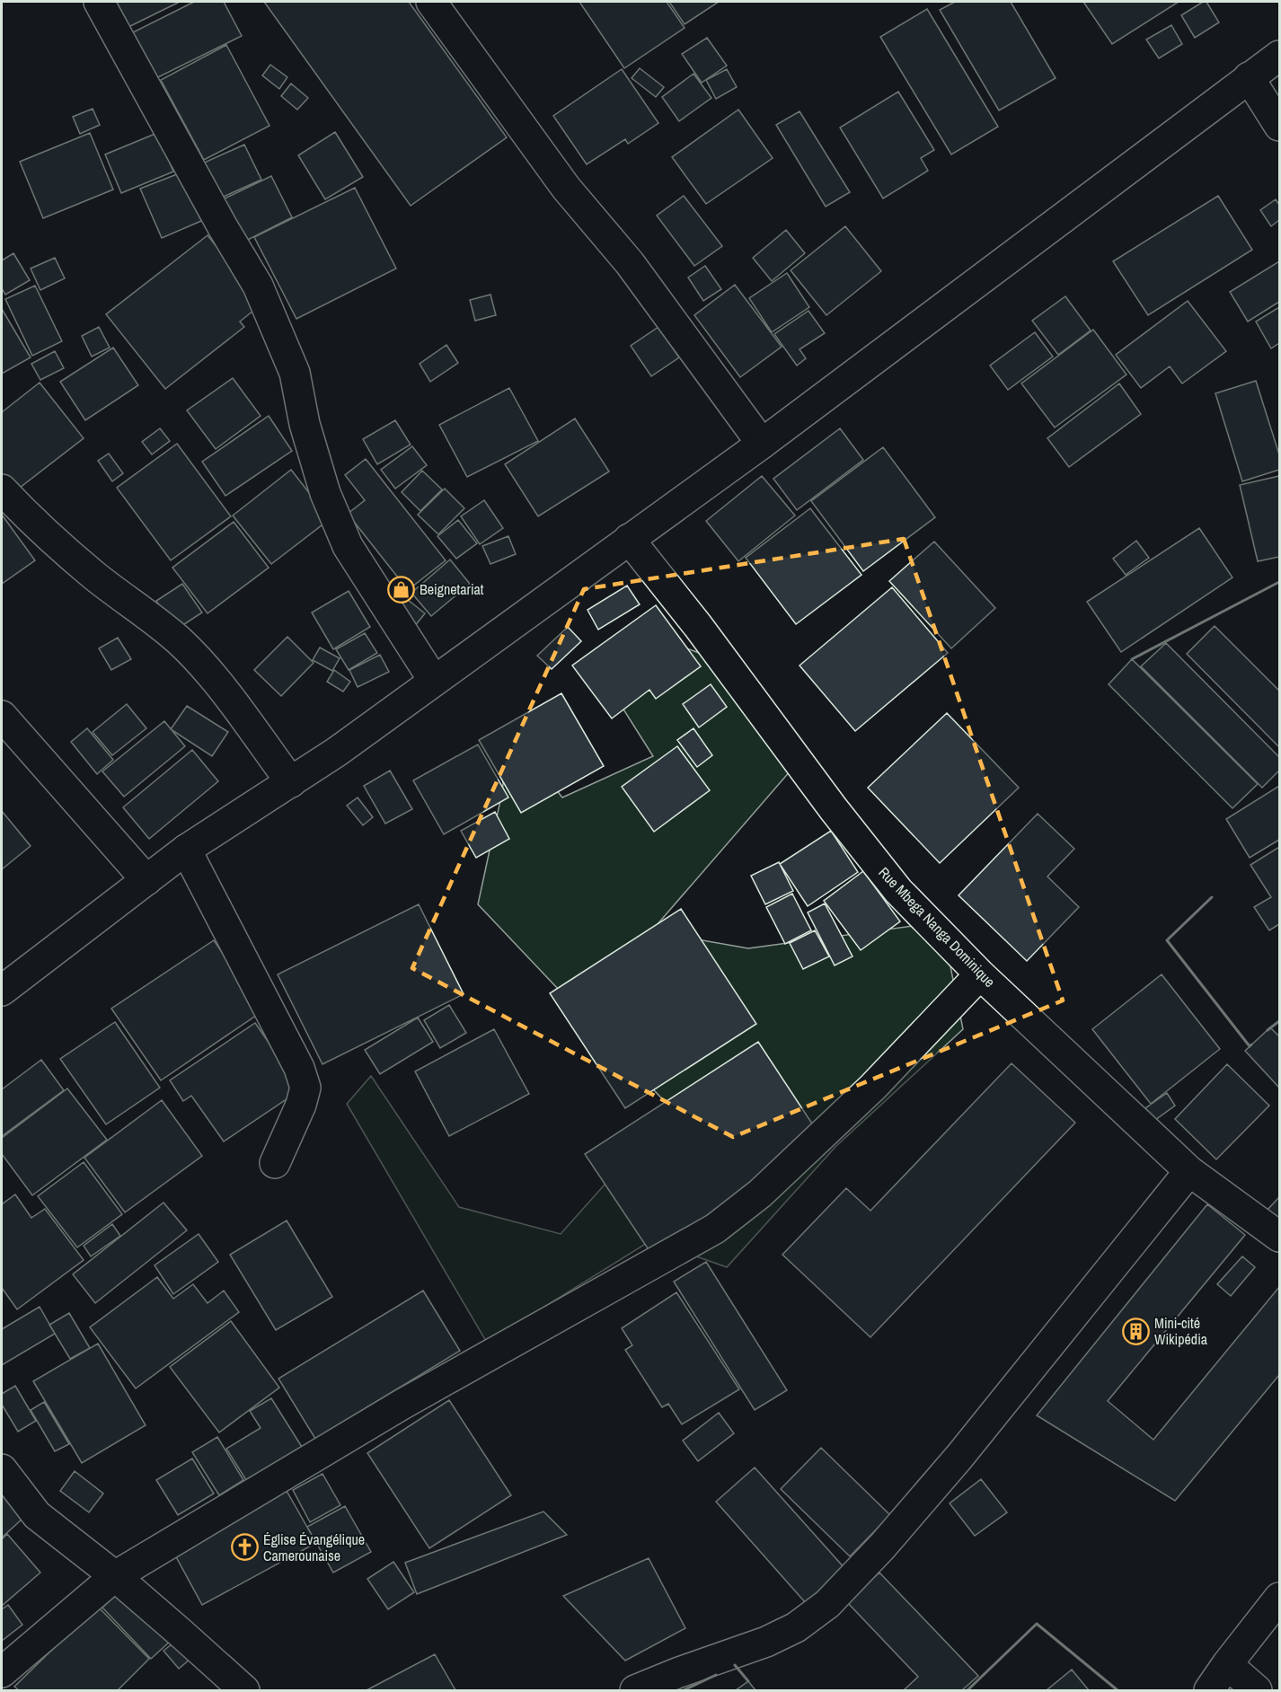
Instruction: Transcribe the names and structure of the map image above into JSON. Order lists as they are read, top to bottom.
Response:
{
  "streets": {
    "street": ["Rue Mbega Nanga Dominique"]
  },
  "places": {
    "shop": ["Beignetariat"],
    "building": ["Mini-cité Wikipédia"],
    "church": ["Église Évangélique Camerounaise"]
  }
}
